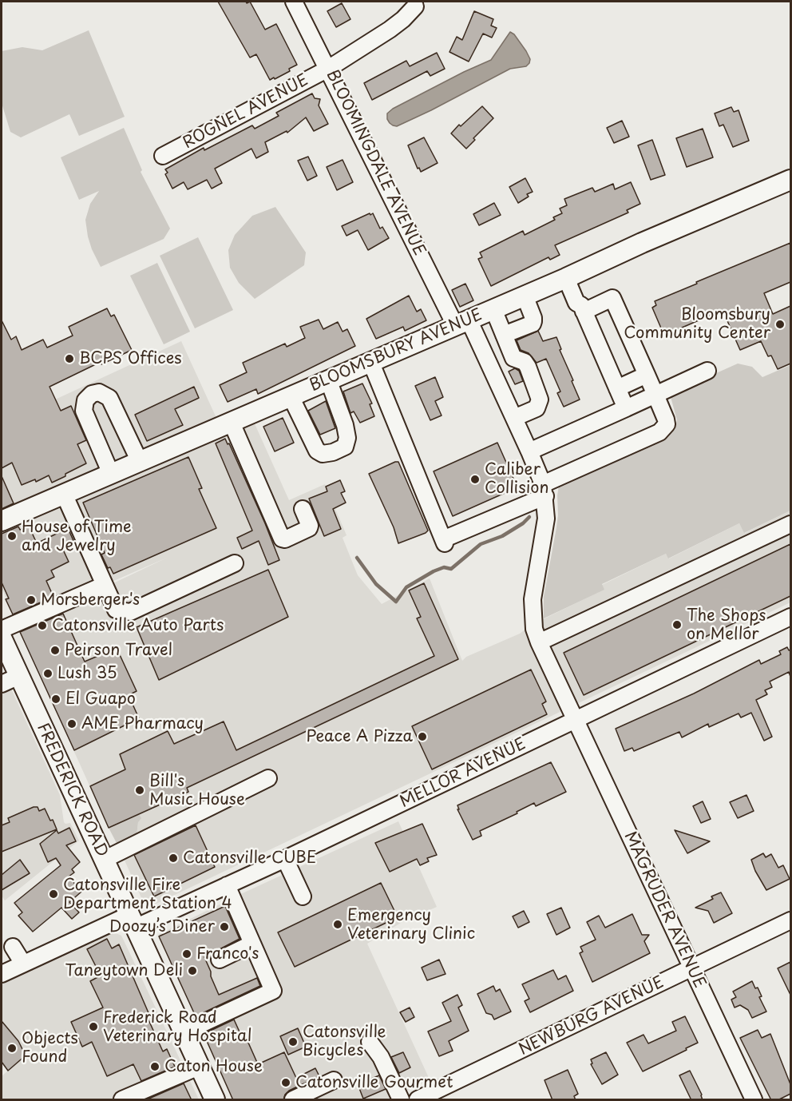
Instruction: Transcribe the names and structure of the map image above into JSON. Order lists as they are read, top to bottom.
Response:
{
  "streets": {
    "main road": ["BLOOMSBURY AVENUE", "FREDERICK ROAD"],
    "street": [
      "ROGNEL AVENUE",
      "BLOOMINGDALE AVENUE",
      "MELLOR AVENUE",
      "MAGRUDER AVENUE",
      "NEWBURG AVENUE"
    ]
  },
  "crossings": [
    ["ROGNEL AVENUE", "BLOOMINGDALE AVENUE"],
    ["BLOOMINGDALE AVENUE", "BLOOMSBURY AVENUE"],
    ["BLOOMINGDALE AVENUE", "MELLOR AVENUE"],
    ["BLOOMINGDALE AVENUE", "MAGRUDER AVENUE"],
    ["MELLOR AVENUE", "FREDERICK ROAD"],
    ["MELLOR AVENUE", "MAGRUDER AVENUE"],
    ["MAGRUDER AVENUE", "NEWBURG AVENUE"]
  ],
  "places": [
    "Bloomsbury Community Center",
    "BCPS Offices",
    "Caliber Collision",
    "House of Time and Jewelry",
    "Morsberger's",
    "The Shops on Mellor",
    "Catonsville Auto Parts",
    "Peirson Travel",
    "Lush 35",
    "El Guapo",
    "AME Pharmacy",
    "Peace A Pizza",
    "Bill's Music House",
    "Catonsville CUBE",
    "Catonsville Fire Department Station 4",
    "Emergency Veterinary Clinic",
    "Doozy’s Diner",
    "Franco's",
    "Taneytown Deli",
    "Frederick Road Veterinary Hospital",
    "Catonsville Bicycles",
    "Objects Found",
    "Caton House",
    "Catonsville Gourmet"
  ]
}
